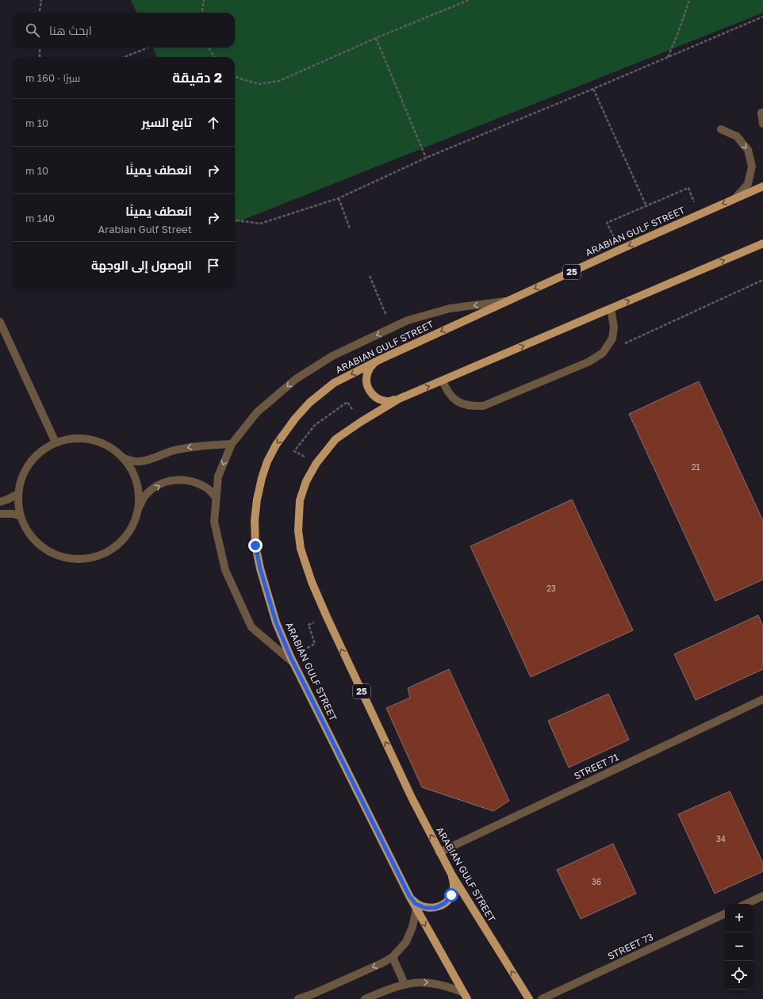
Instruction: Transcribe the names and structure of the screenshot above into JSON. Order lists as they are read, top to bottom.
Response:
{
  "streets": {
    "main road": ["ARABIAN GULF STREET", "25"],
    "street": ["STREET 71", "STREET 73"]
  },
  "crossings": [
    ["ARABIAN GULF STREET", "STREET 71"]
  ],
  "house_numbers": [
    "21",
    "23",
    "34",
    "36"
  ],
  "page": {
    "search": "ابحث هنا",
    "heading": ["2 دقيقة", "سيرًا · 160 m"],
    "list": [
      ["تابع السير", "10 m"],
      ["انعطف يمينًا", "10 m"],
      ["انعطف يمينًا", "Arabian Gulf Street", "140 m"],
      "الوصول إلى الوجهة"
    ],
    "map_buttons": ["+", "−"]
  }
}
